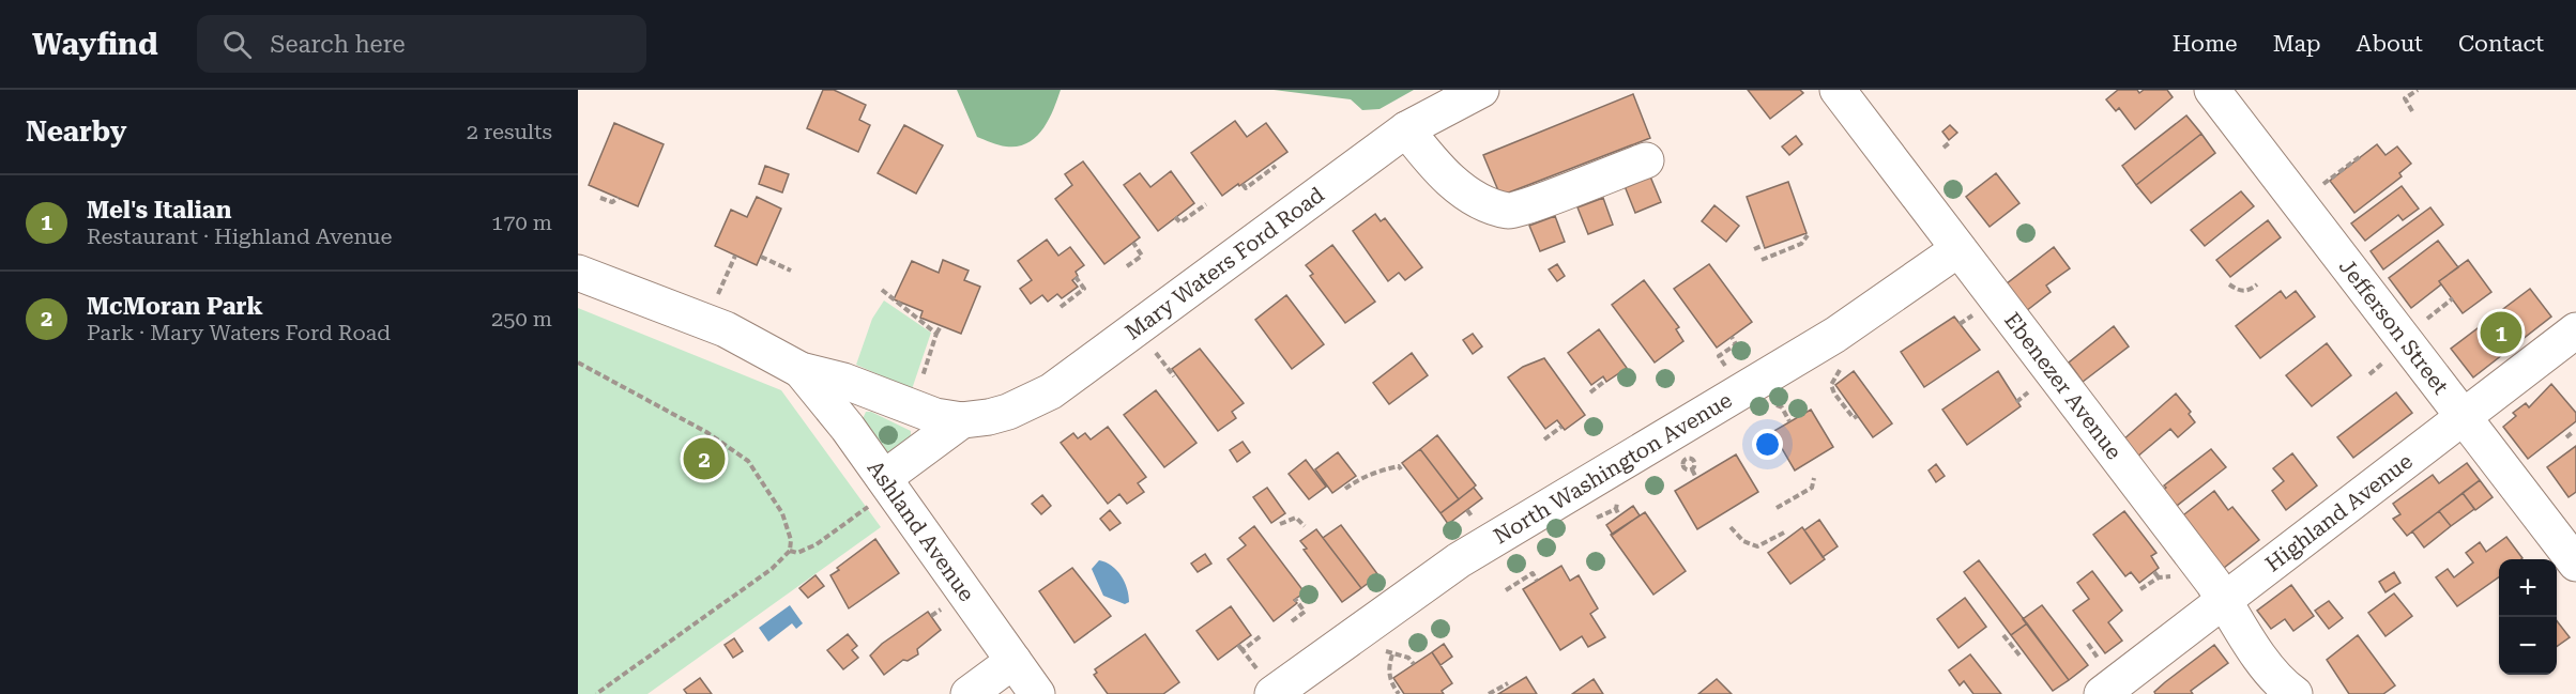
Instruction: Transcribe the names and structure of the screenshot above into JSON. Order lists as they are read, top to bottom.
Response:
{
  "streets": {
    "street": [
      "Mary Waters Ford Road",
      "Jefferson Street",
      "Ebenezer Avenue",
      "North Washington Avenue",
      "Highland Avenue",
      "Ashland Avenue"
    ]
  },
  "crossings": [
    ["Mary Waters Ford Road", "Ashland Avenue"],
    ["Jefferson Street", "Highland Avenue"],
    ["Ebenezer Avenue", "North Washington Avenue"],
    ["Ebenezer Avenue", "Highland Avenue"]
  ],
  "page": {
    "header": "Wayfind",
    "search": "Search here",
    "nav": [
      "Home",
      "Map",
      "About",
      "Contact"
    ],
    "heading": ["Nearby", "2 results"],
    "list": [
      {
        "mark": "1",
        "name": "Mel's Italian",
        "note": "Restaurant · Highland Avenue",
        "value": "170 m"
      },
      {
        "mark": "2",
        "name": "McMoran Park",
        "note": "Park · Mary Waters Ford Road",
        "value": "250 m"
      }
    ],
    "pins": ["1", "2"],
    "map_buttons": ["+", "−"]
  }
}
